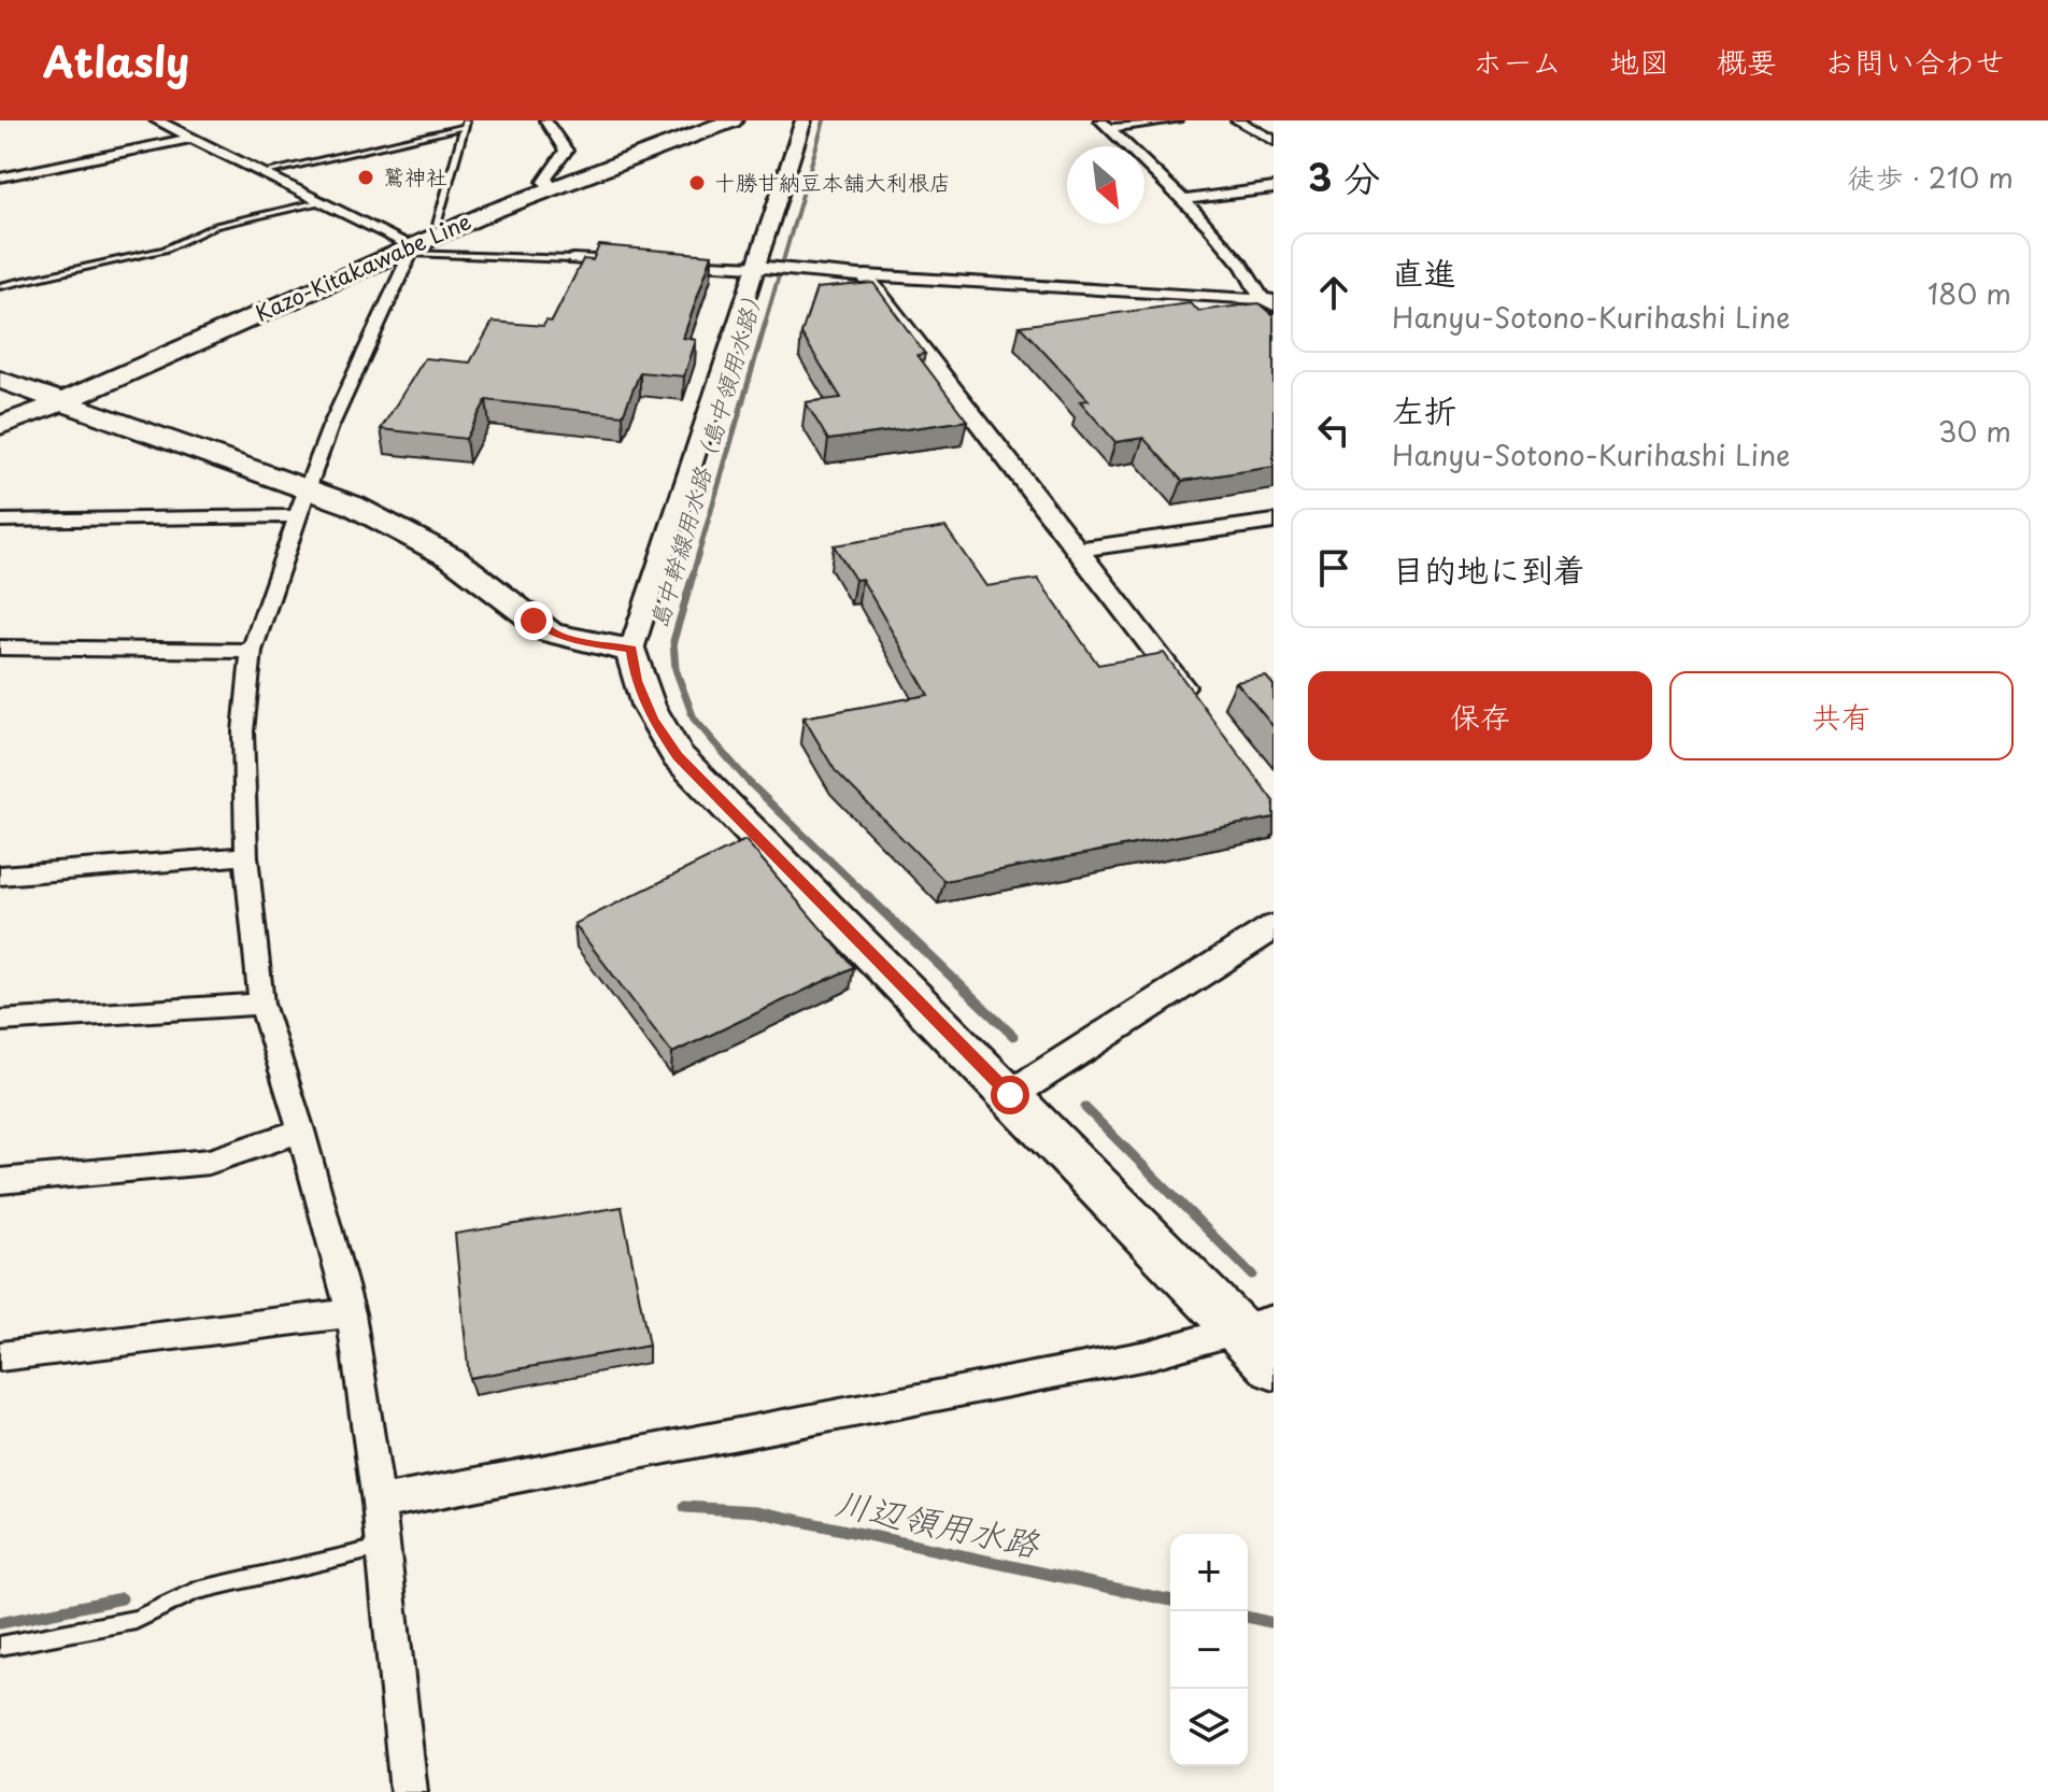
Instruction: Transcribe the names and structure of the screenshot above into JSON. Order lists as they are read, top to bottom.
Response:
{
  "streets": {
    "main road": ["Kazo-Kitakawabe Line"]
  },
  "water": ["島中幹線用水路（島中領用水路）", "川辺領用水路"],
  "places": ["鷲神社", "十勝甘納豆本舗大利根店"],
  "north": "bottom right",
  "page": {
    "header": "Atlasly",
    "nav": [
      "ホーム",
      "地図",
      "概要",
      "お問い合わせ"
    ],
    "heading": ["3 分", "徒歩 · 210 m"],
    "list": [
      ["直進", "Hanyu-Sotono-Kurihashi Line", "180 m"],
      ["左折", "Hanyu-Sotono-Kurihashi Line", "30 m"],
      "目的地に到着"
    ],
    "buttons": ["保存", "共有"],
    "map_buttons": ["+", "−"]
  }
}
